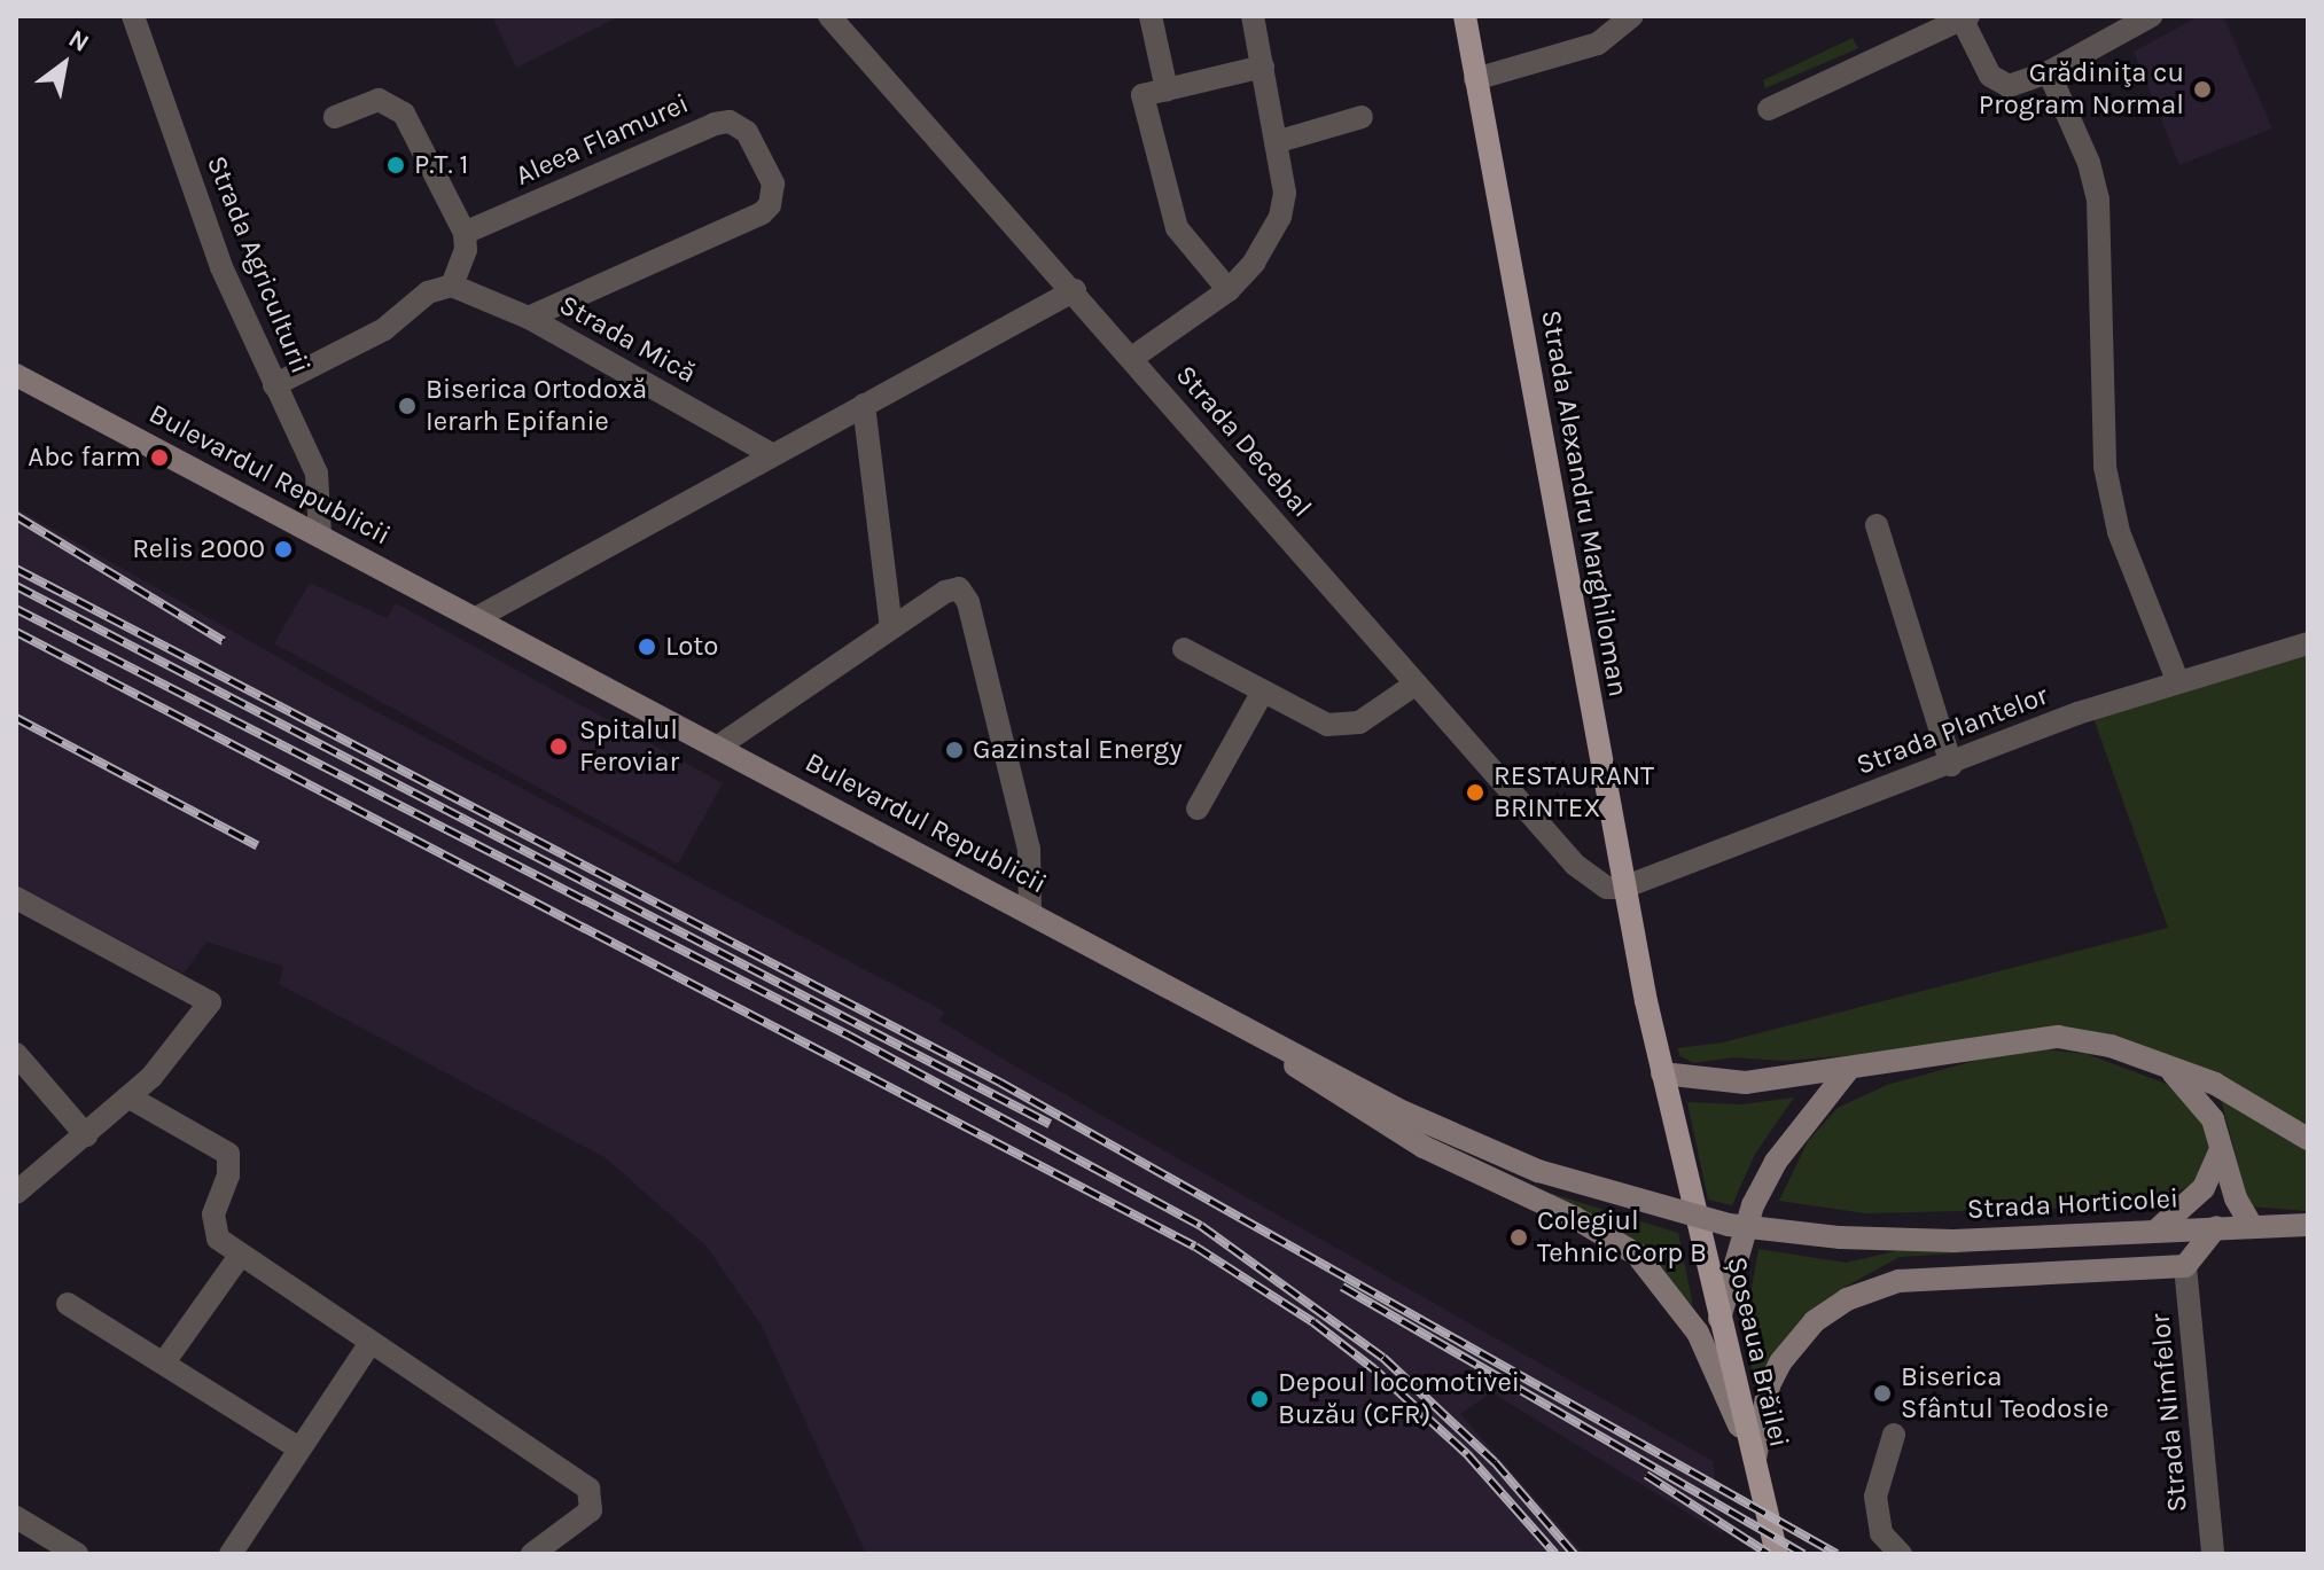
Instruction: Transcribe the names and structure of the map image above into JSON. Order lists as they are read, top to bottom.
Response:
{
  "streets": {
    "main road": [
      "Bulevardul Republicii",
      "Strada Alexandru Marghiloman",
      "Strada Horticolei",
      "Șoseaua Brăilei"
    ],
    "street": [
      "Aleea Flamurei",
      "Strada Agriculturii",
      "Strada Mică",
      "Strada Decebal",
      "Strada Plantelor",
      "Strada Nimfelor"
    ]
  },
  "crossings": [
    ["Aleea Flamurei", "Strada Mică"],
    ["Strada Agriculturii", "Bulevardul Republicii"],
    ["Strada Decebal", "Strada Alexandru Marghiloman"],
    ["Strada Decebal", "Strada Plantelor"],
    ["Bulevardul Republicii", "Strada Horticolei"],
    ["Strada Alexandru Marghiloman", "Strada Plantelor"],
    ["Strada Alexandru Marghiloman", "Șoseaua Brăilei"]
  ],
  "places": [
    "Grădiniţa cu Program Normal",
    "P.T. 1",
    "Biserica Ortodoxă Ierarh Epifanie",
    "Abc farm",
    "Relis 2000",
    "Loto",
    "Spitalul Feroviar",
    "Gazinstal Energy",
    "RESTAURANT BRINTEX",
    "Colegiul Tehnic Corp B",
    "Biserica Sfântul Teodosie",
    "Depoul locomotivei Buzău (CFR)"
  ],
  "north": "top right"
}
